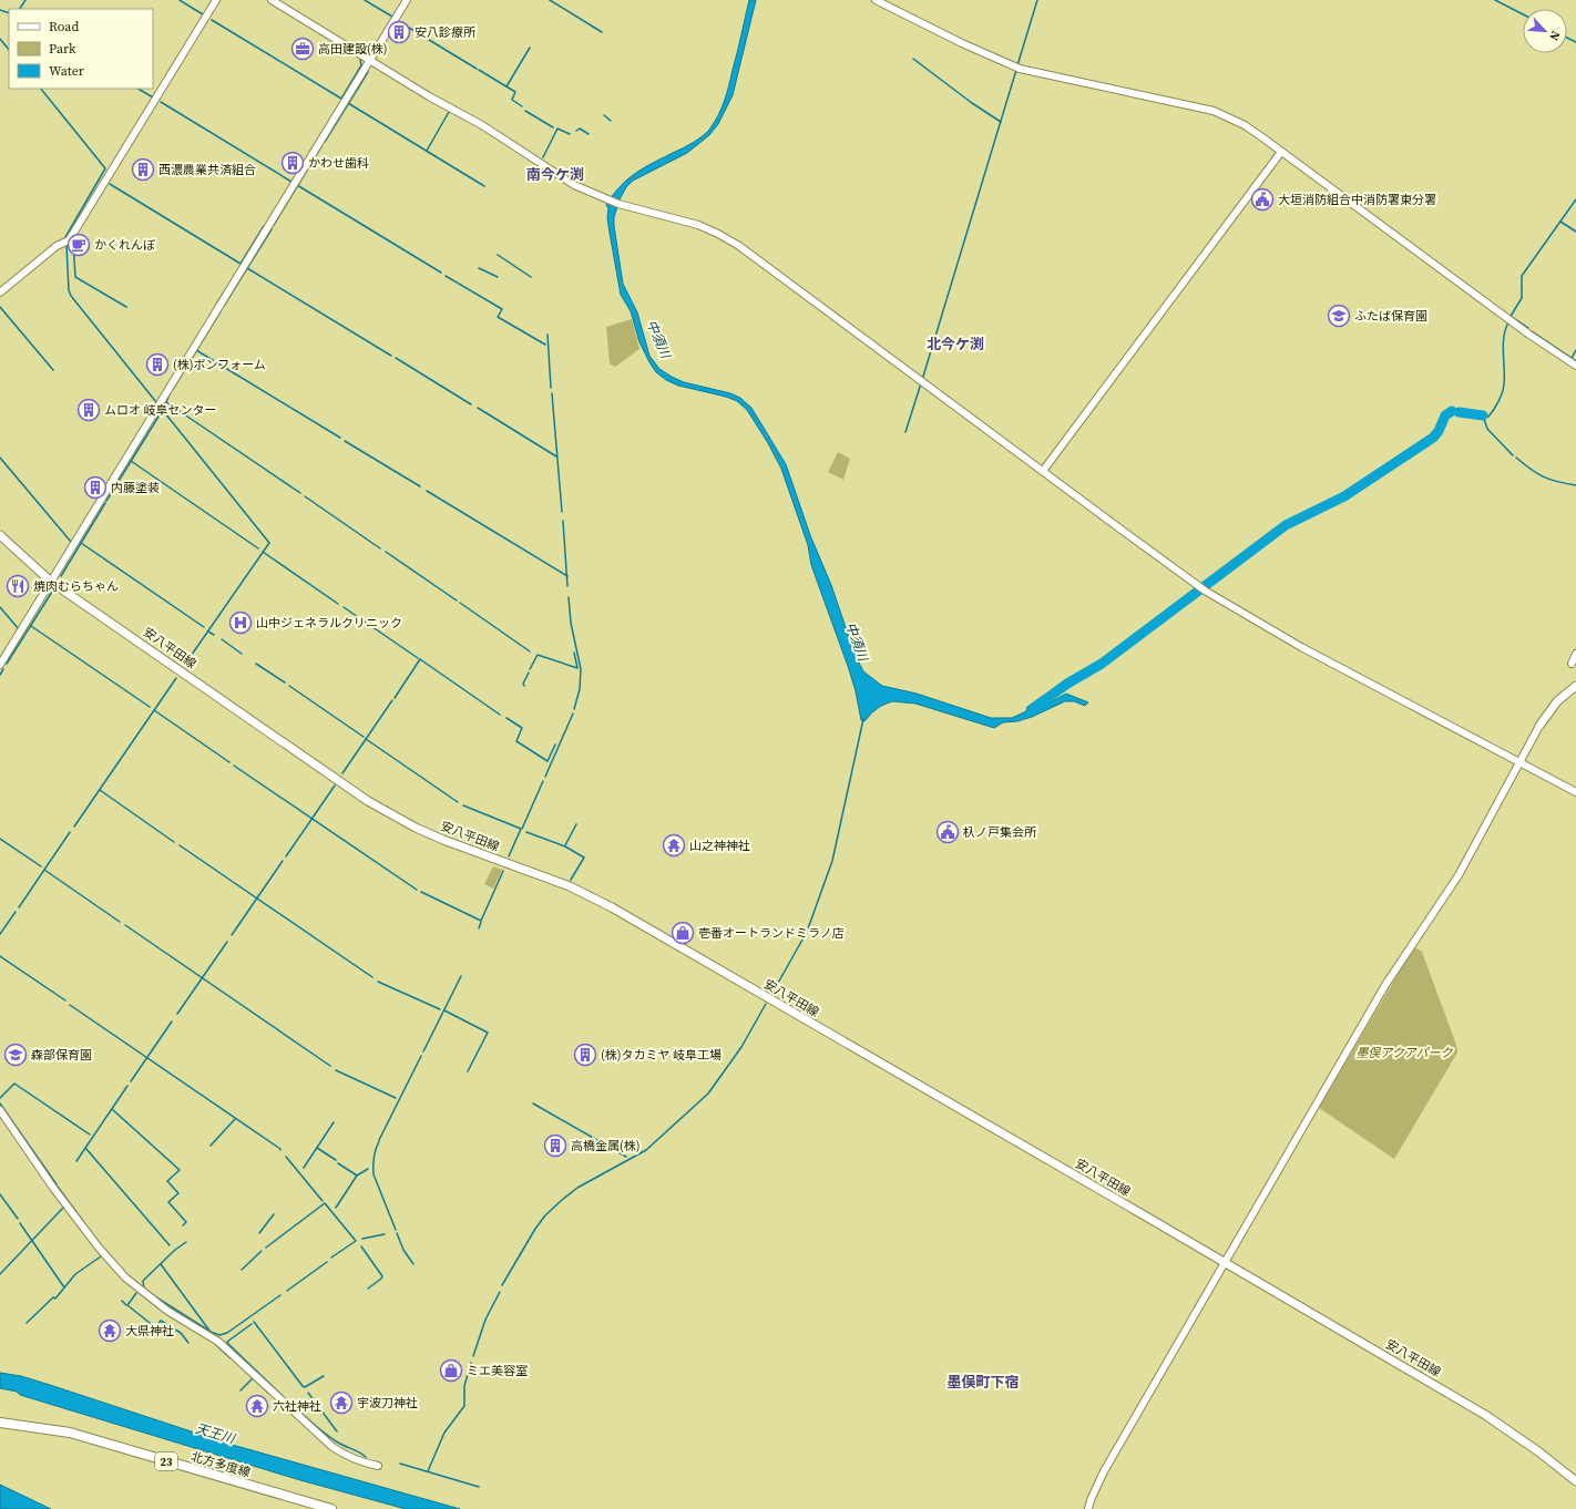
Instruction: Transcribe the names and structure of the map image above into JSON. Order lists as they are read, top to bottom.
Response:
{
  "streets": {
    "main road": ["安八平田線", "23", "北方多度線"]
  },
  "districts": ["南今ケ渕", "北今ケ渕", "墨俣町下宿"],
  "water": ["中須川", "天王川"],
  "parks": ["墨俣アクアパーク"],
  "places": {
    "building": [
      "安八診療所",
      "かわせ歯科",
      "西濃農業共済組合",
      "(株)ボンフォーム",
      "ムロオ 岐阜センター",
      "内藤塗装",
      "(株)タカミヤ 岐阜工場",
      "高橋金属(株)"
    ],
    "office": ["高田建設(株)"],
    "public building": ["大垣消防組合中消防署東分署", "杁ノ戸集会所"],
    "cafe": ["かくれんぼ"],
    "school or university": ["ふたば保育園", "森部保育園"],
    "restaurant": ["焼肉むらちゃん"],
    "hospital": ["山中ジェネラルクリニック"],
    "temple": [
      "山之神神社",
      "大県神社",
      "宇波刀神社",
      "六社神社"
    ],
    "shop": ["壱番オートランドミラノ店", "ミエ美容室"]
  },
  "legend": ["Road", "Park", "Water"],
  "north": "bottom right"
}
